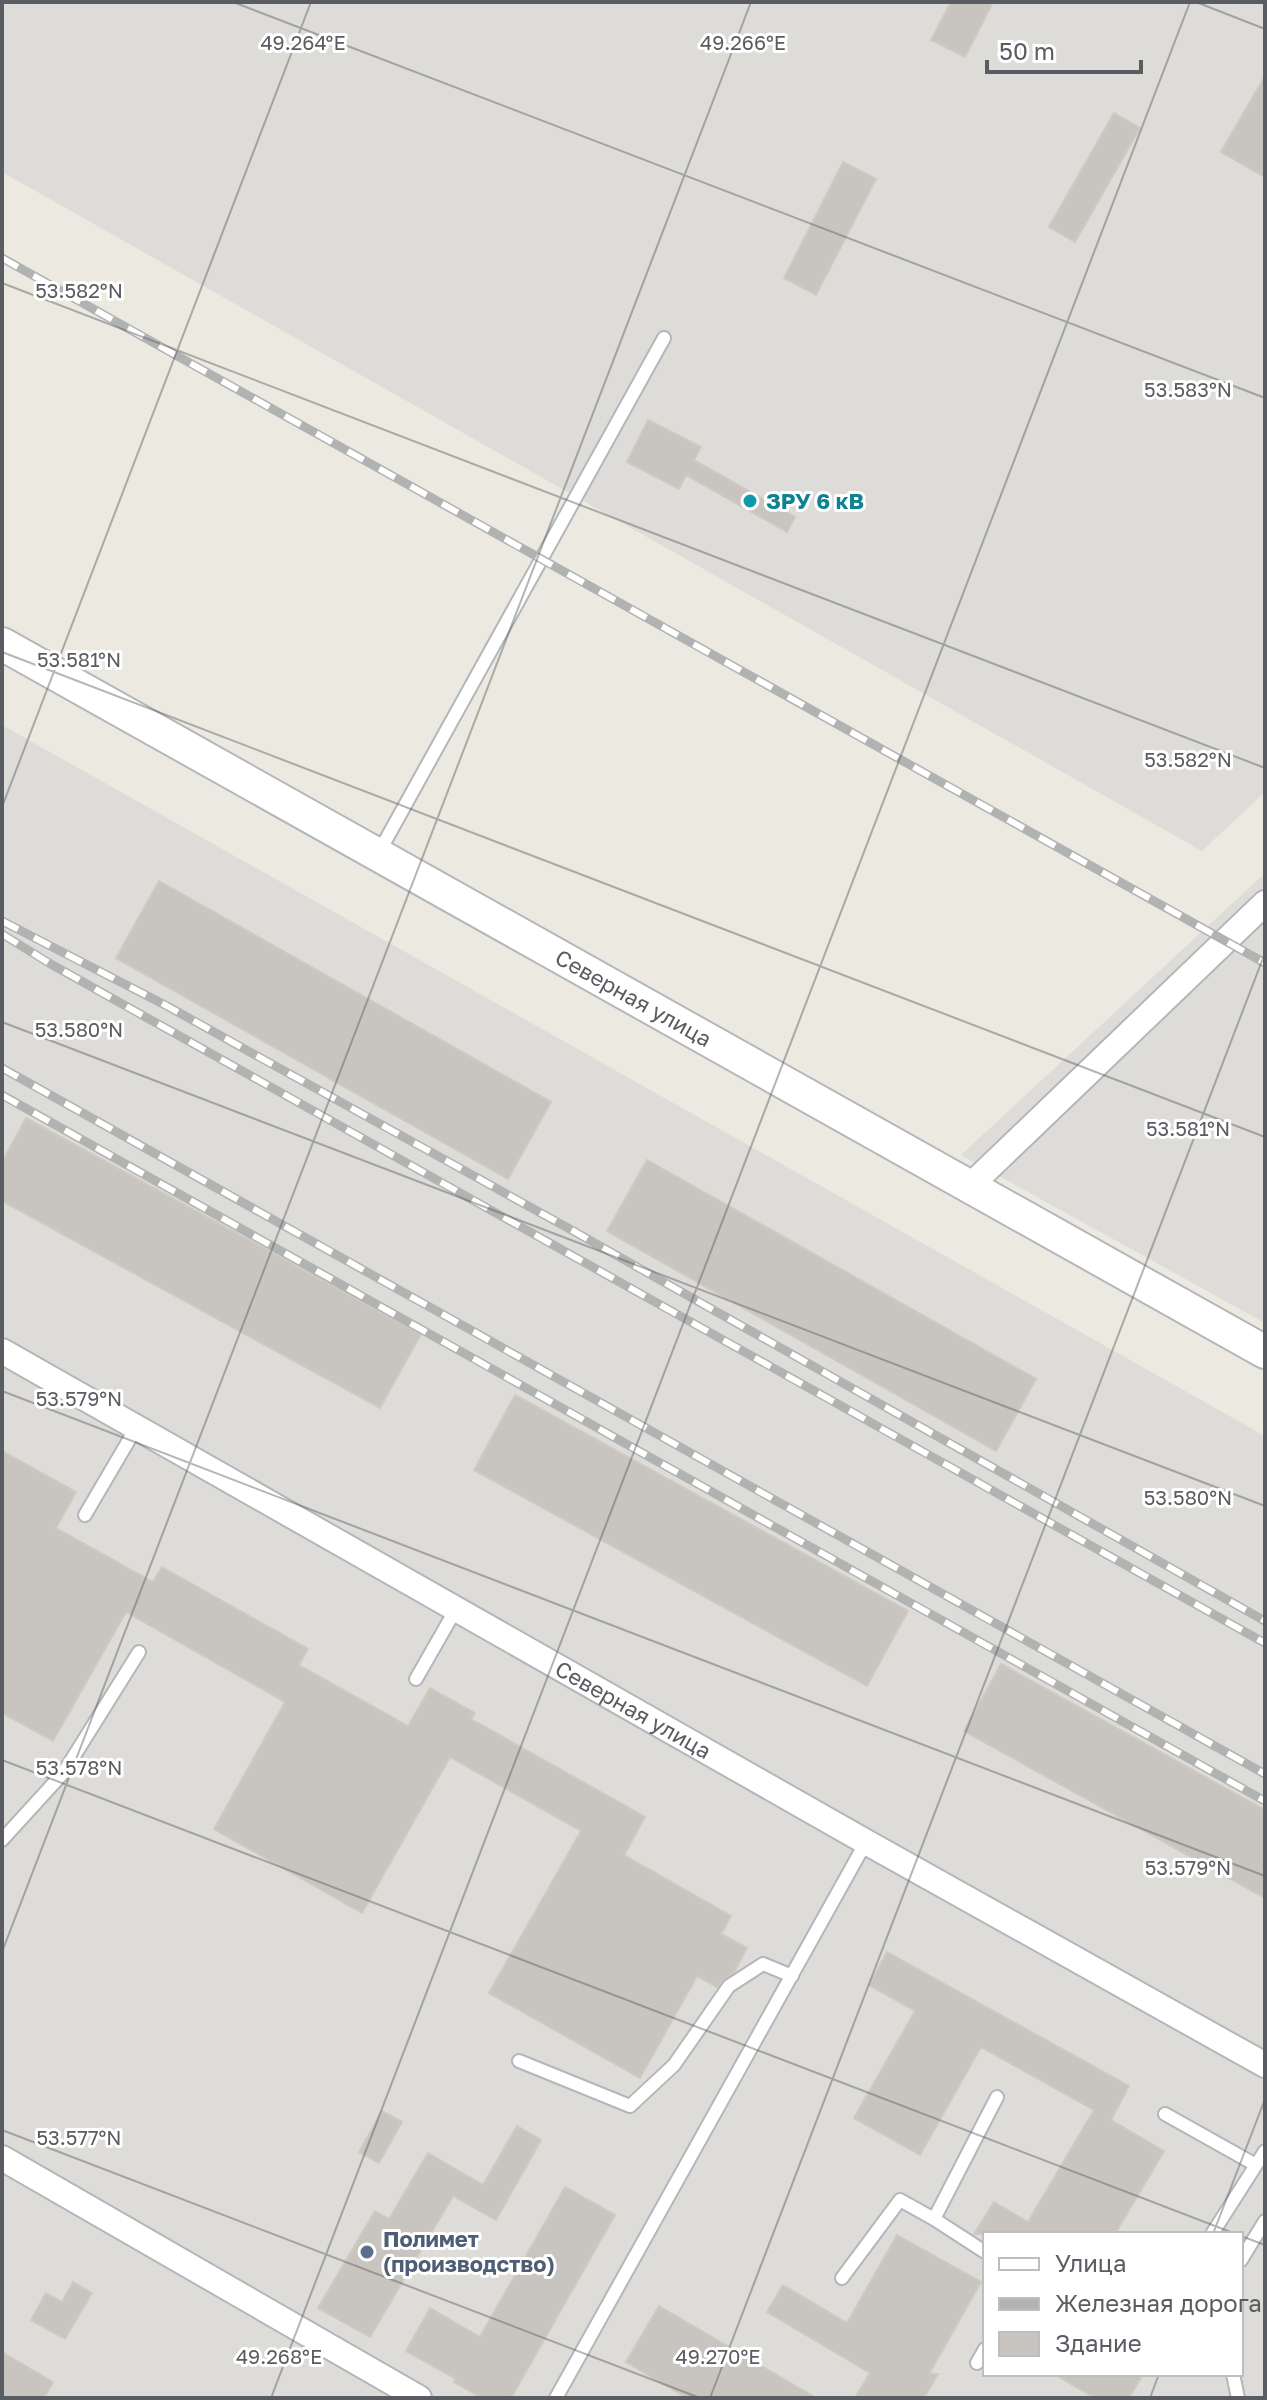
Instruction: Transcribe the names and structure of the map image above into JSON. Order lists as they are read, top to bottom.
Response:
{
  "streets": {
    "main road": ["Северная улица"]
  },
  "places": ["ЗРУ 6 кВ", "Полимет (производство)"],
  "legend": ["Улица", "Железная дорога", "Здание"],
  "scale_bar": "50 m",
  "coordinates": [
    "49.264°E",
    "49.266°E",
    "53.582°N",
    "53.583°N",
    "53.581°N",
    "53.580°N",
    "53.579°N",
    "53.578°N",
    "53.577°N",
    "49.268°E",
    "49.270°E"
  ]
}
